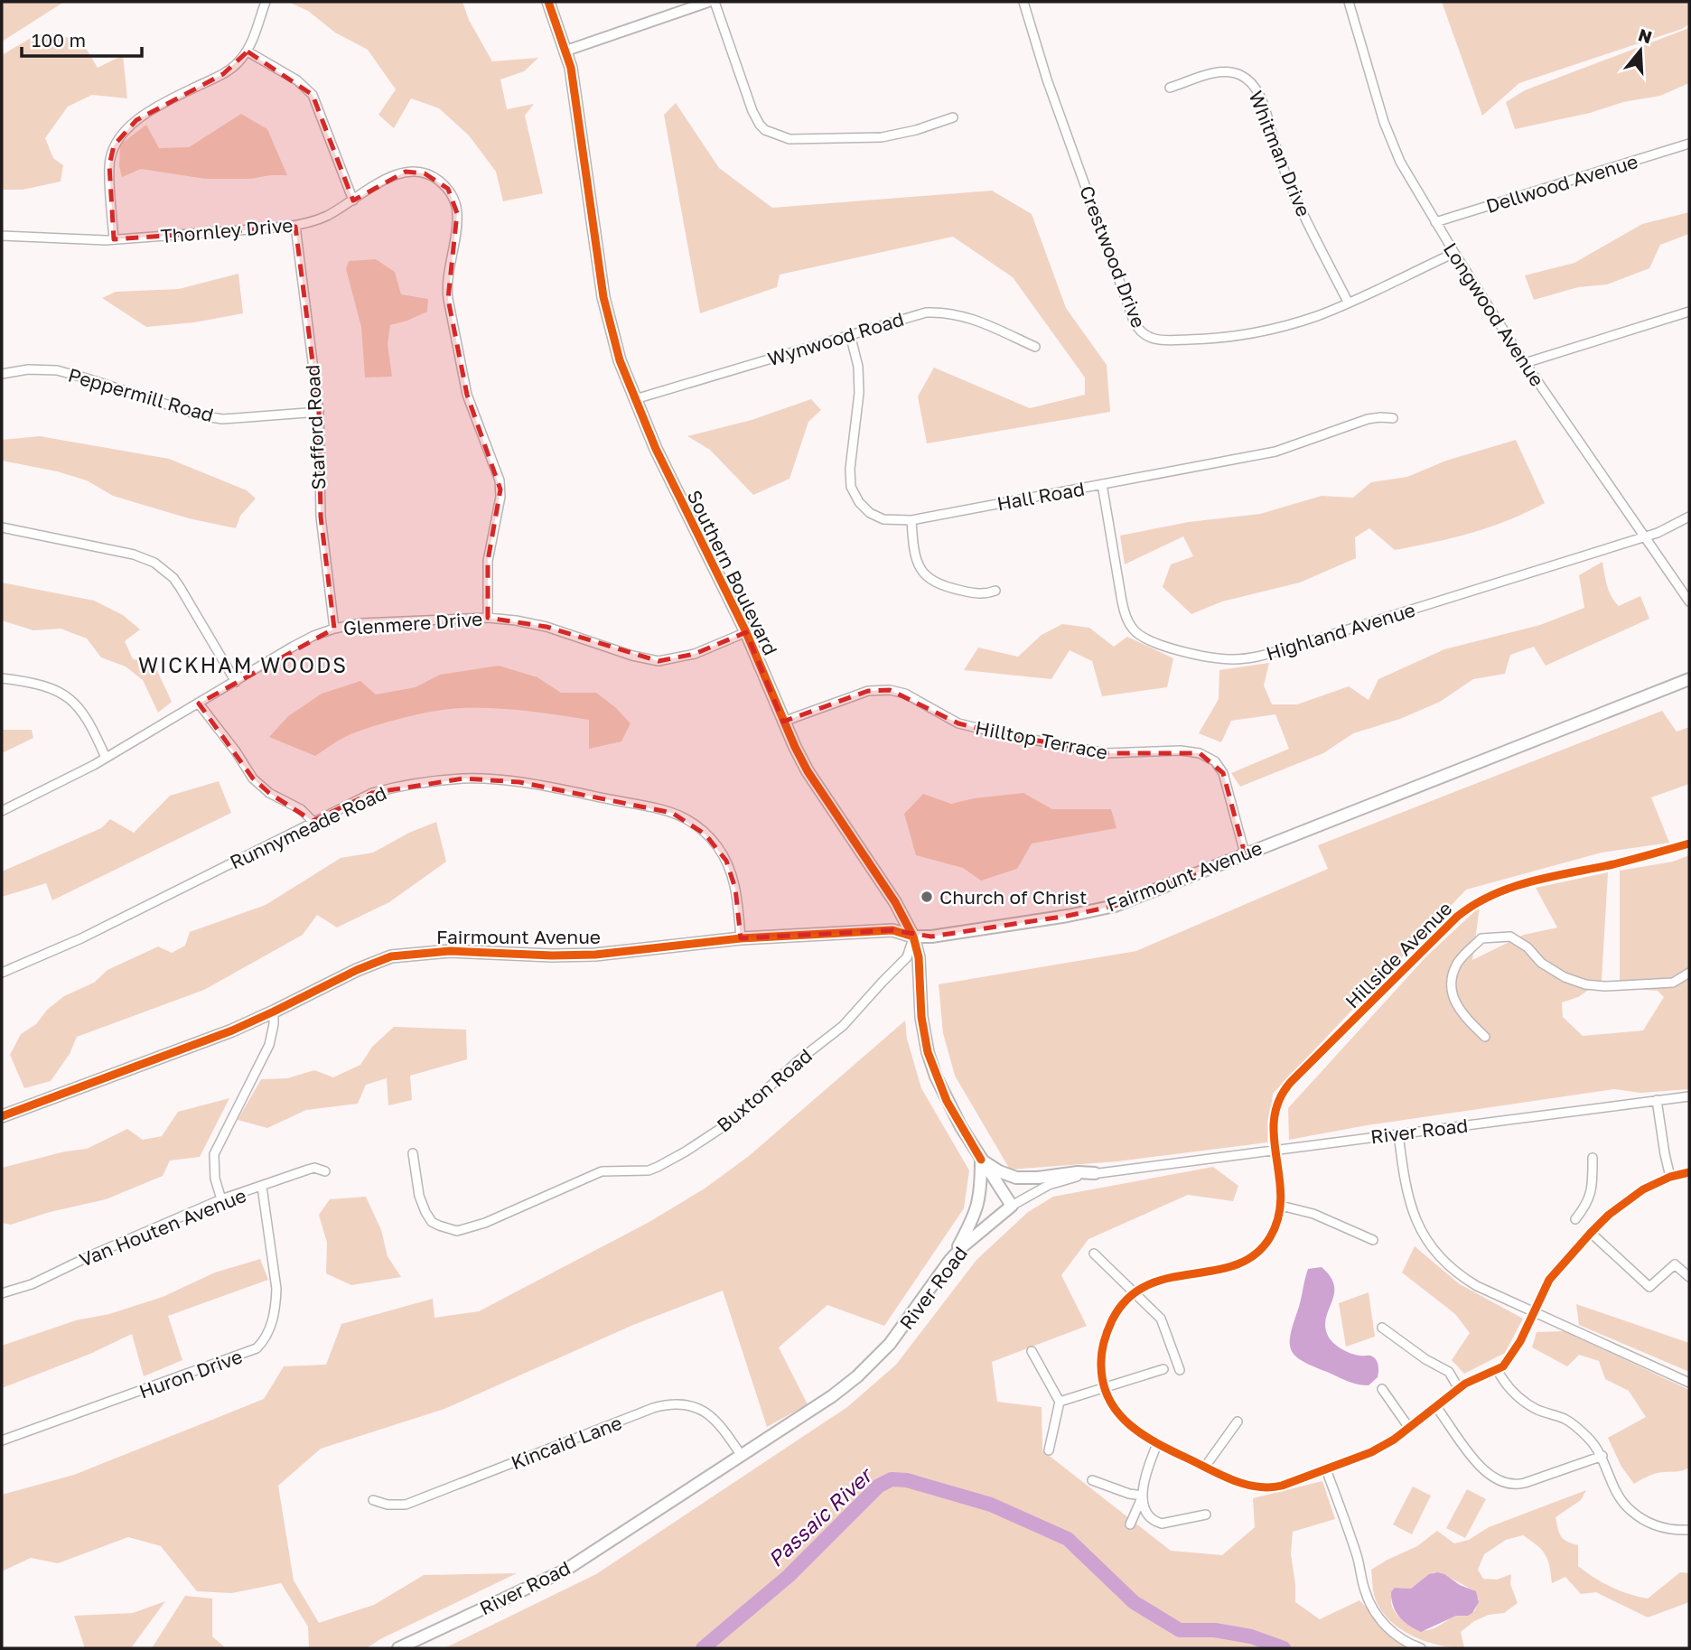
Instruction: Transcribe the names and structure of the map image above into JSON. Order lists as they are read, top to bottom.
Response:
{
  "streets": {
    "main road": ["Southern Boulevard", "Fairmount Avenue", "River Road"],
    "street": [
      "Whitman Drive",
      "Dellwood Avenue",
      "Thornley Drive",
      "Crestwood Drive",
      "Longwood Avenue",
      "Wynwood Road",
      "Peppermill Road",
      "Stafford Road",
      "Hall Road",
      "Glenmere Drive",
      "Highland Avenue",
      "Hilltop Terrace",
      "Runnymeade Road",
      "Hillside Avenue",
      "Buxton Road",
      "Van Houten Avenue",
      "Huron Drive",
      "Kincaid Lane"
    ]
  },
  "crossings": [
    ["Whitman Drive", "Crestwood Drive"],
    ["Dellwood Avenue", "Longwood Avenue"],
    ["Thornley Drive", "Stafford Road"],
    ["Thornley Drive", "Glenmere Drive"],
    ["Crestwood Drive", "Longwood Avenue"],
    ["Longwood Avenue", "Highland Avenue"],
    ["Wynwood Road", "Hall Road"],
    ["Wynwood Road", "Southern Boulevard"],
    ["Peppermill Road", "Stafford Road"],
    ["Stafford Road", "Glenmere Drive"],
    ["Hall Road", "Highland Avenue"],
    ["Southern Boulevard", "Glenmere Drive"],
    ["Southern Boulevard", "Hilltop Terrace"],
    ["Southern Boulevard", "Fairmount Avenue"],
    ["Southern Boulevard", "Buxton Road"],
    ["Southern Boulevard", "River Road"],
    ["Hilltop Terrace", "Fairmount Avenue"],
    ["Runnymeade Road", "Fairmount Avenue"],
    ["Fairmount Avenue", "Buxton Road"],
    ["Hillside Avenue", "River Road"],
    ["River Road", "Kincaid Lane"],
    ["Van Houten Avenue", "Huron Drive"]
  ],
  "districts": ["WICKHAM WOODS"],
  "water": ["Passaic River"],
  "places": ["Church of Christ"],
  "scale_bar": "100 m",
  "north": "top"
}
